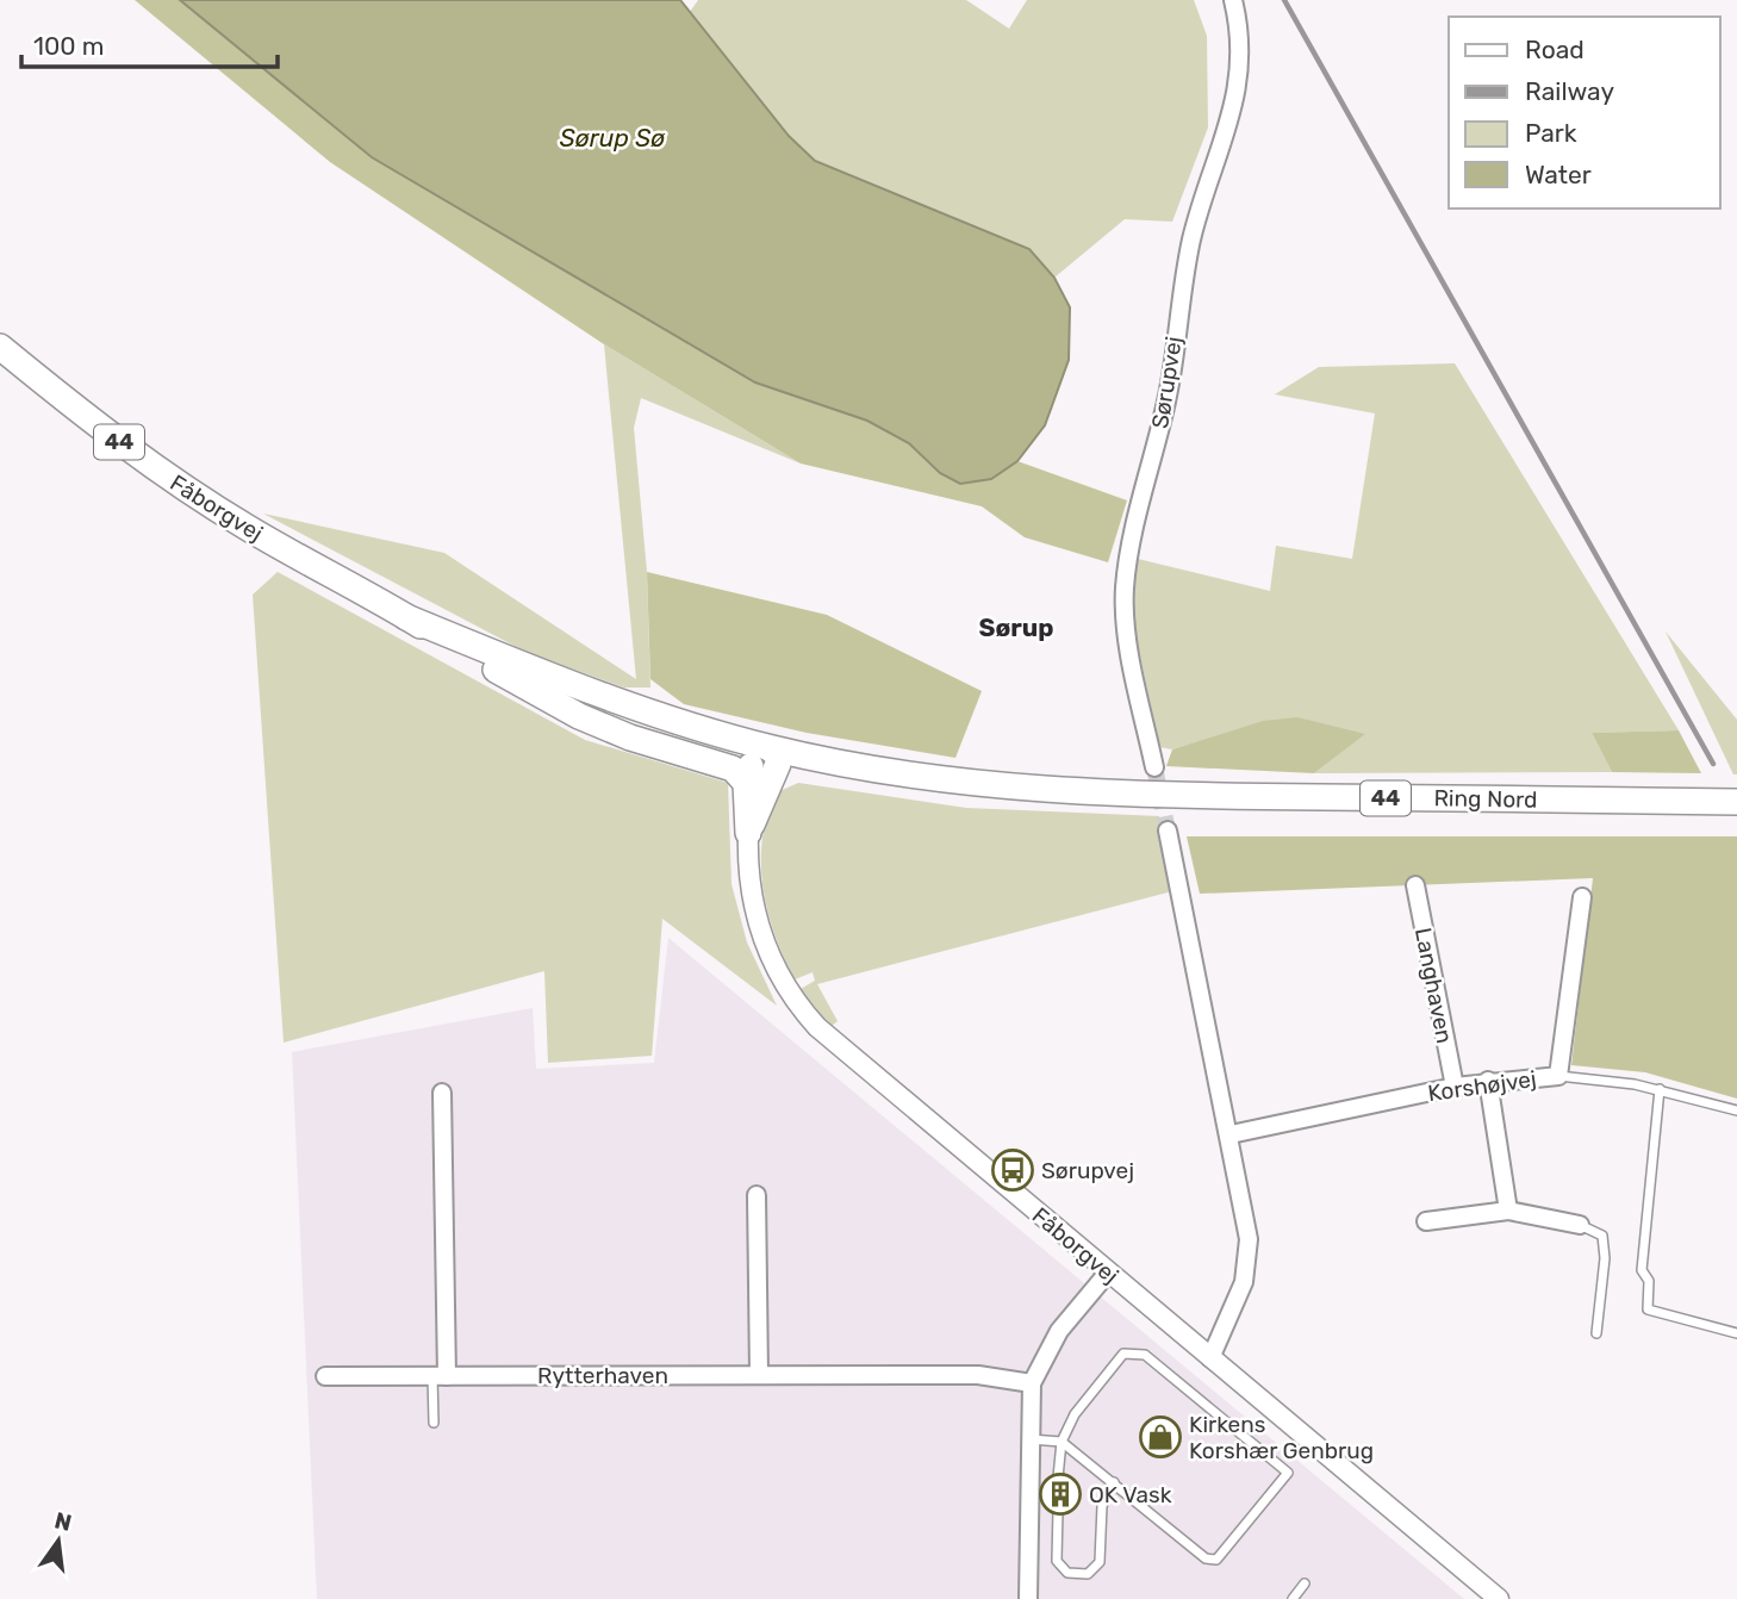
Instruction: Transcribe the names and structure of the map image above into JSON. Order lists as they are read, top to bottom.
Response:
{
  "streets": {
    "main road": ["44", "Fåborgvej", "Ring Nord"],
    "street": [
      "Sørupvej",
      "Langhaven",
      "Korshøjvej",
      "Rytterhaven"
    ]
  },
  "crossings": [
    ["Fåborgvej", "Ring Nord"],
    ["Langhaven", "Korshøjvej"]
  ],
  "districts": ["Sørup"],
  "water": ["Sørup Sø"],
  "places": {
    "bus stop": ["Sørupvej"],
    "shop": ["Kirkens Korshær Genbrug"],
    "building": ["OK Vask"]
  },
  "legend": [
    "Road",
    "Railway",
    "Park",
    "Water"
  ],
  "scale_bar": "100 m",
  "north": "top"
}
